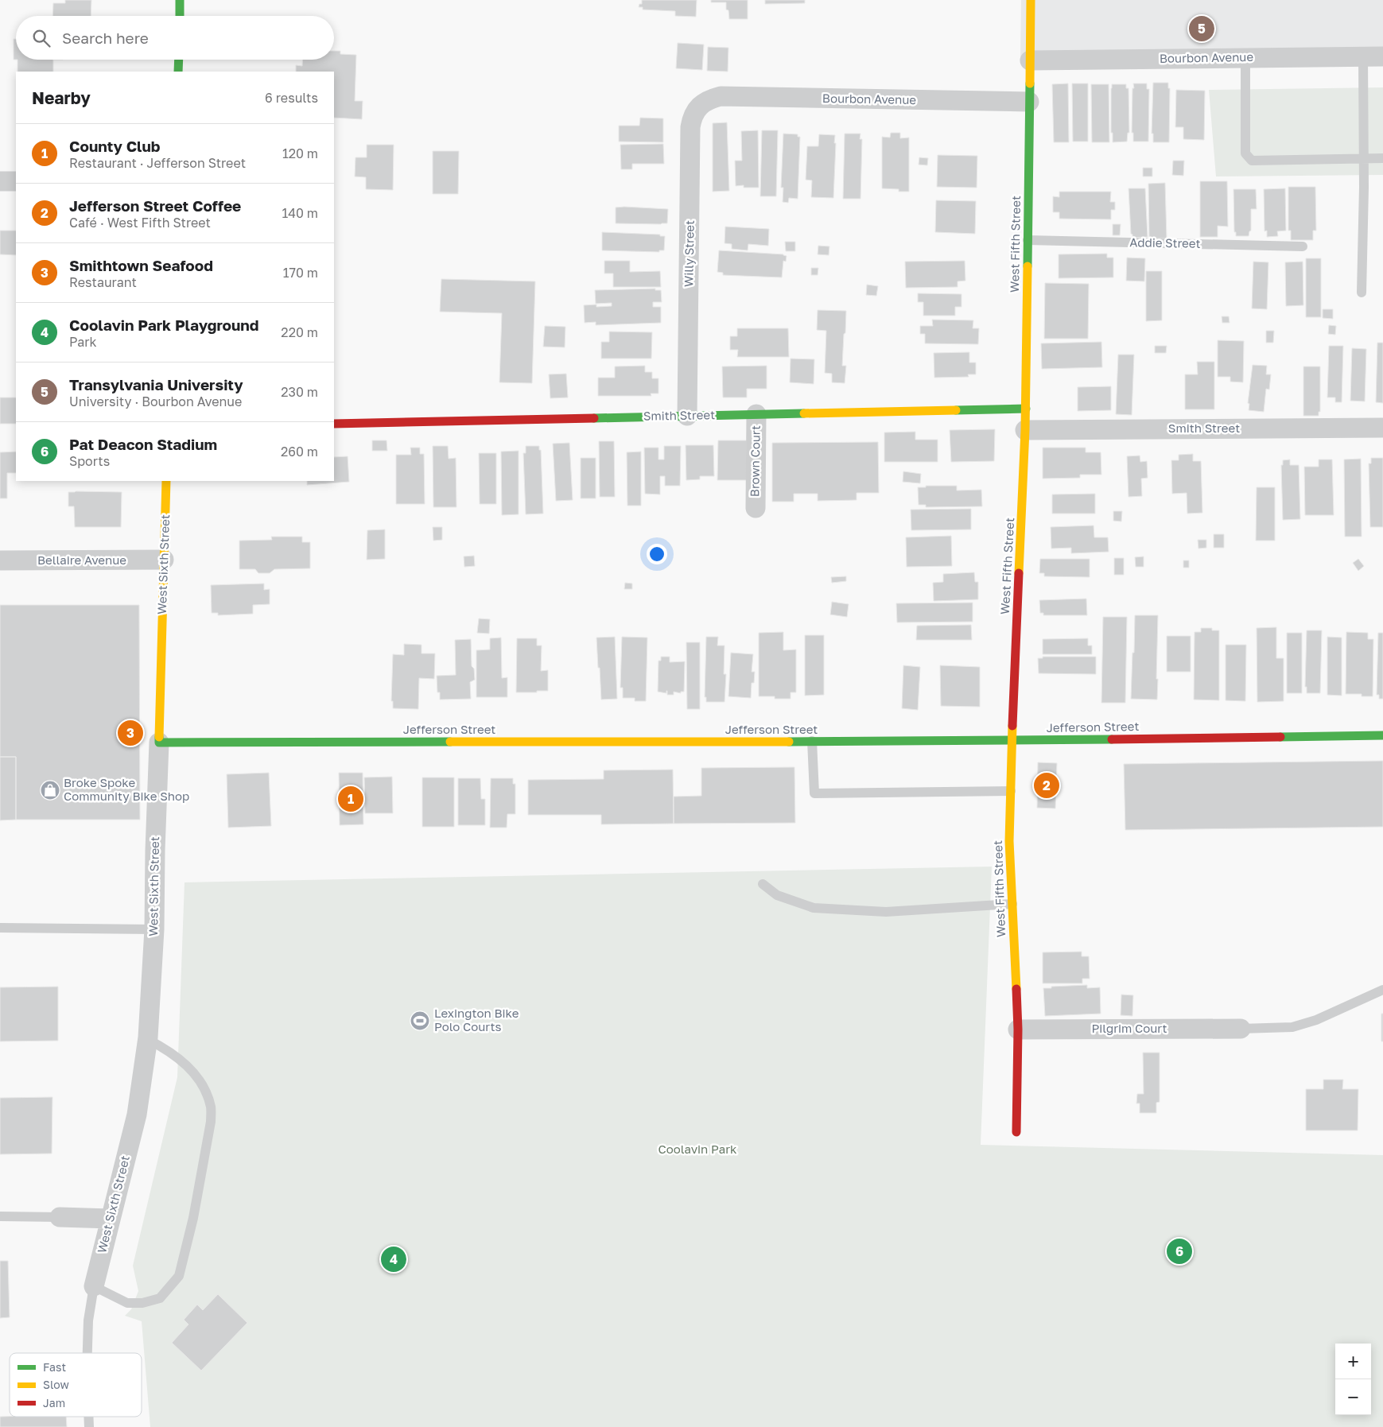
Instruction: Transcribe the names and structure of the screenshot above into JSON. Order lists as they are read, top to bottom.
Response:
{
  "streets": {
    "street": [
      "Bourbon Avenue",
      "West Fifth Street",
      "Willy Street",
      "Smith Street",
      "Brown Court",
      "Bellaire Avenue",
      "West Sixth Street",
      "Jefferson Street",
      "Pilgrim Court"
    ],
    "lane": ["Addie Street"]
  },
  "crossings": [
    ["Bourbon Avenue", "West Fifth Street"],
    ["Bourbon Avenue", "Willy Street"],
    ["Addie Street", "West Fifth Street"],
    ["West Fifth Street", "Smith Street"],
    ["West Fifth Street", "Jefferson Street"],
    ["West Fifth Street", "Pilgrim Court"],
    ["Willy Street", "Smith Street"],
    ["Smith Street", "Brown Court"],
    ["Bellaire Avenue", "West Sixth Street"],
    ["West Sixth Street", "Jefferson Street"]
  ],
  "parks": ["Coolavin Park"],
  "places": {
    "shop": ["Broke Spoke Community Bike Shop"],
    "sports": ["Lexington Bike Polo Courts"]
  },
  "legend": ["Fast", "Slow", "Jam"],
  "page": {
    "pins": [
      "5",
      "3",
      "2",
      "1",
      "6",
      "4"
    ],
    "search": "Search here",
    "heading": ["Nearby", "6 results"],
    "list": [
      {
        "mark": "1",
        "name": "County Club",
        "note": "Restaurant · Jefferson Street",
        "value": "120 m"
      },
      {
        "mark": "2",
        "name": "Jefferson Street Coffee",
        "note": "Café · West Fifth Street",
        "value": "140 m"
      },
      {
        "mark": "3",
        "name": "Smithtown Seafood",
        "note": "Restaurant",
        "value": "170 m"
      },
      {
        "mark": "4",
        "name": "Coolavin Park Playground",
        "note": "Park",
        "value": "220 m"
      },
      {
        "mark": "5",
        "name": "Transylvania University",
        "note": "University · Bourbon Avenue",
        "value": "230 m"
      },
      {
        "mark": "6",
        "name": "Pat Deacon Stadium",
        "note": "Sports",
        "value": "260 m"
      }
    ],
    "map_buttons": ["+", "−"]
  }
}
